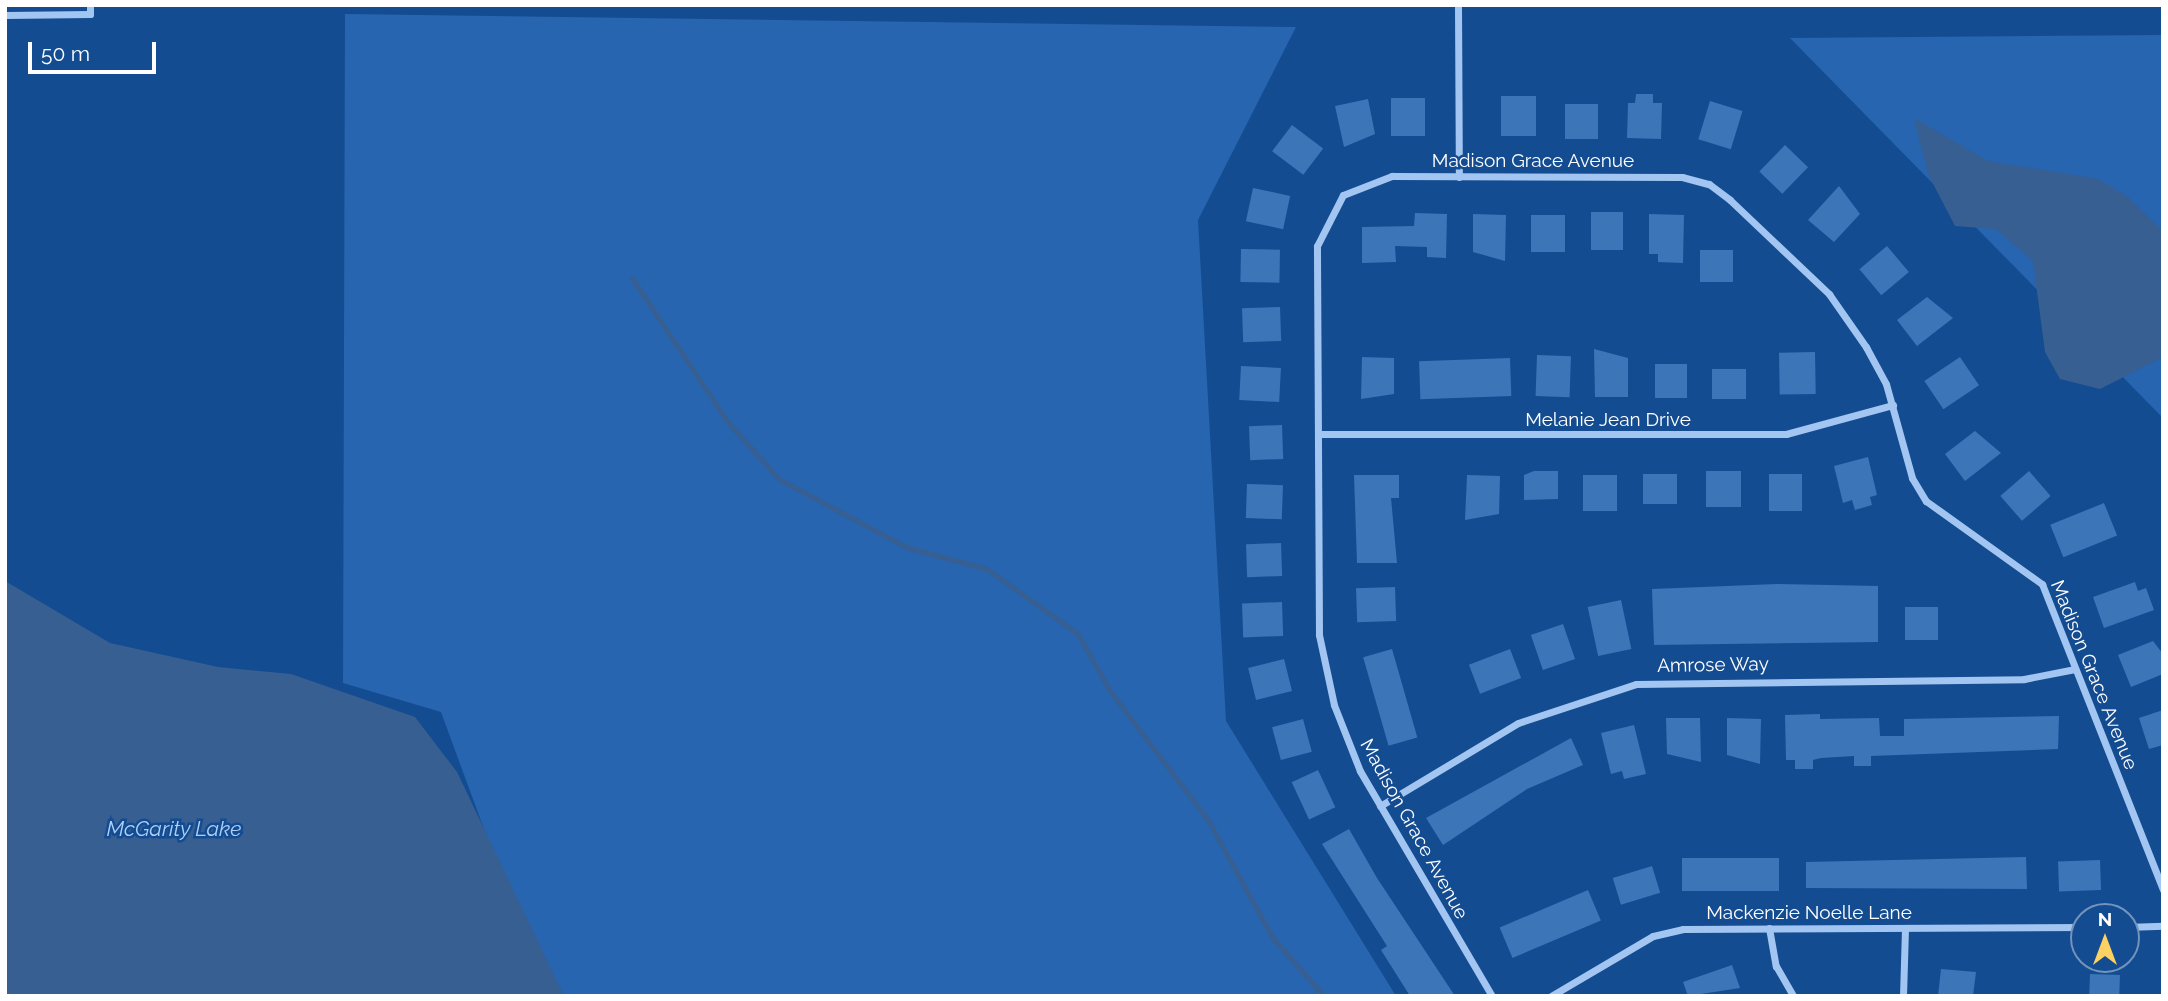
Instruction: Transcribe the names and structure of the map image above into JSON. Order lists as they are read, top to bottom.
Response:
{
  "streets": {
    "street": [
      "Madison Grace Avenue",
      "Melanie Jean Drive",
      "Amrose Way",
      "Mackenzie Noelle Lane"
    ]
  },
  "crossings": [
    ["Madison Grace Avenue", "Melanie Jean Drive"],
    ["Madison Grace Avenue", "Amrose Way"]
  ],
  "water": ["McGarity Lake"],
  "scale_bar": "50 m",
  "north": "top"
}
